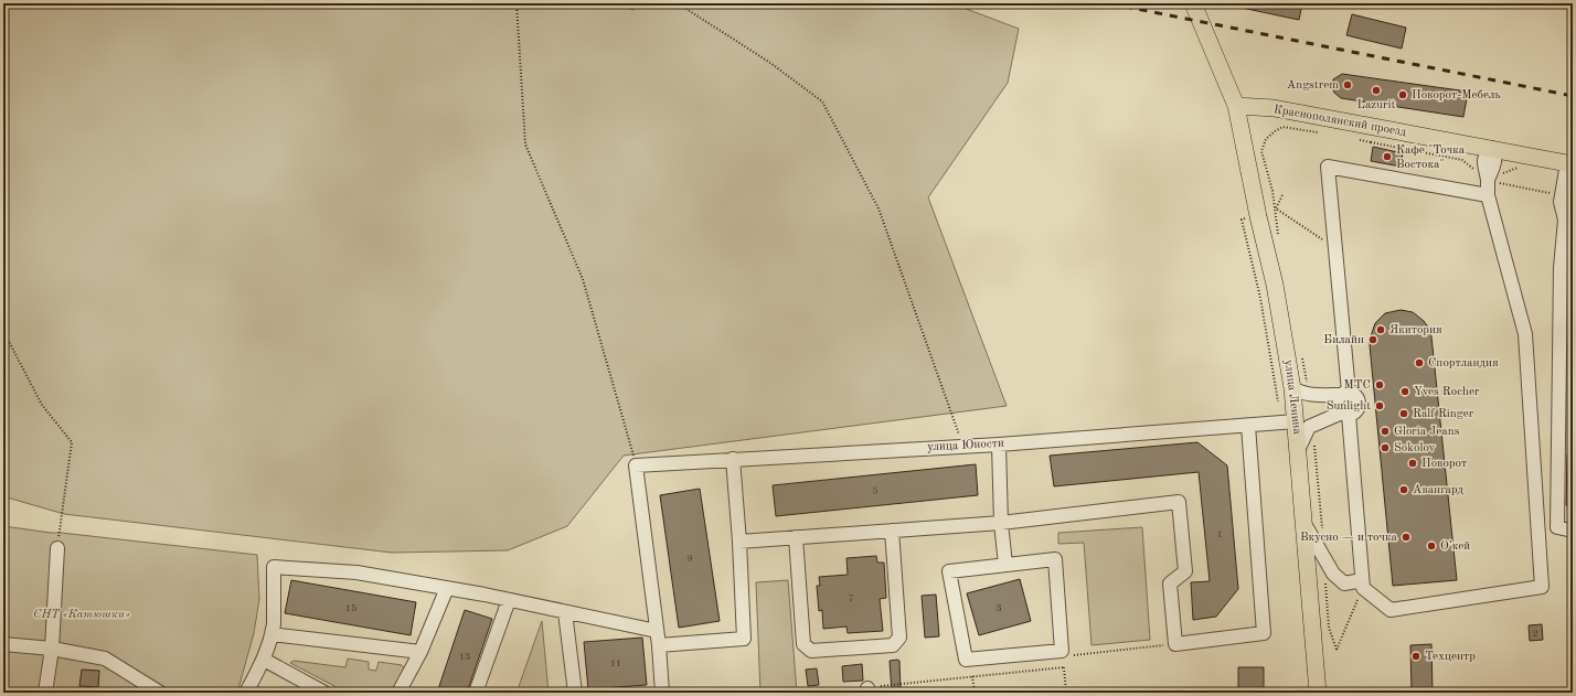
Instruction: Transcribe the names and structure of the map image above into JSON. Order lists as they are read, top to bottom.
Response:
{
  "streets": {
    "main road": ["Краснополянский проезд", "улица Ленина"],
    "street": ["улица Юности"]
  },
  "crossings": [
    ["Краснополянский проезд", "улица Ленина"],
    ["улица Ленина", "улица Юности"]
  ],
  "parks": ["СНТ «Катюшки»"],
  "places": [
    "Angstrem",
    "Lazurit",
    "Поворот-Мебель",
    "Кафе \"Точка Востока\"",
    "Якитория",
    "Билайн",
    "Спортландия",
    "МТС",
    "Yves Rocher",
    "Sunlight",
    "Ralf Ringer",
    "Gloria Jeans",
    "Sokolov",
    "Поворот",
    "Авангард",
    "Вкусно — и точка",
    "О’кей",
    "Техцентр"
  ],
  "house_numbers": [
    "5",
    "1",
    "9",
    "7",
    "15",
    "3",
    "2",
    "13",
    "11"
  ]
}
